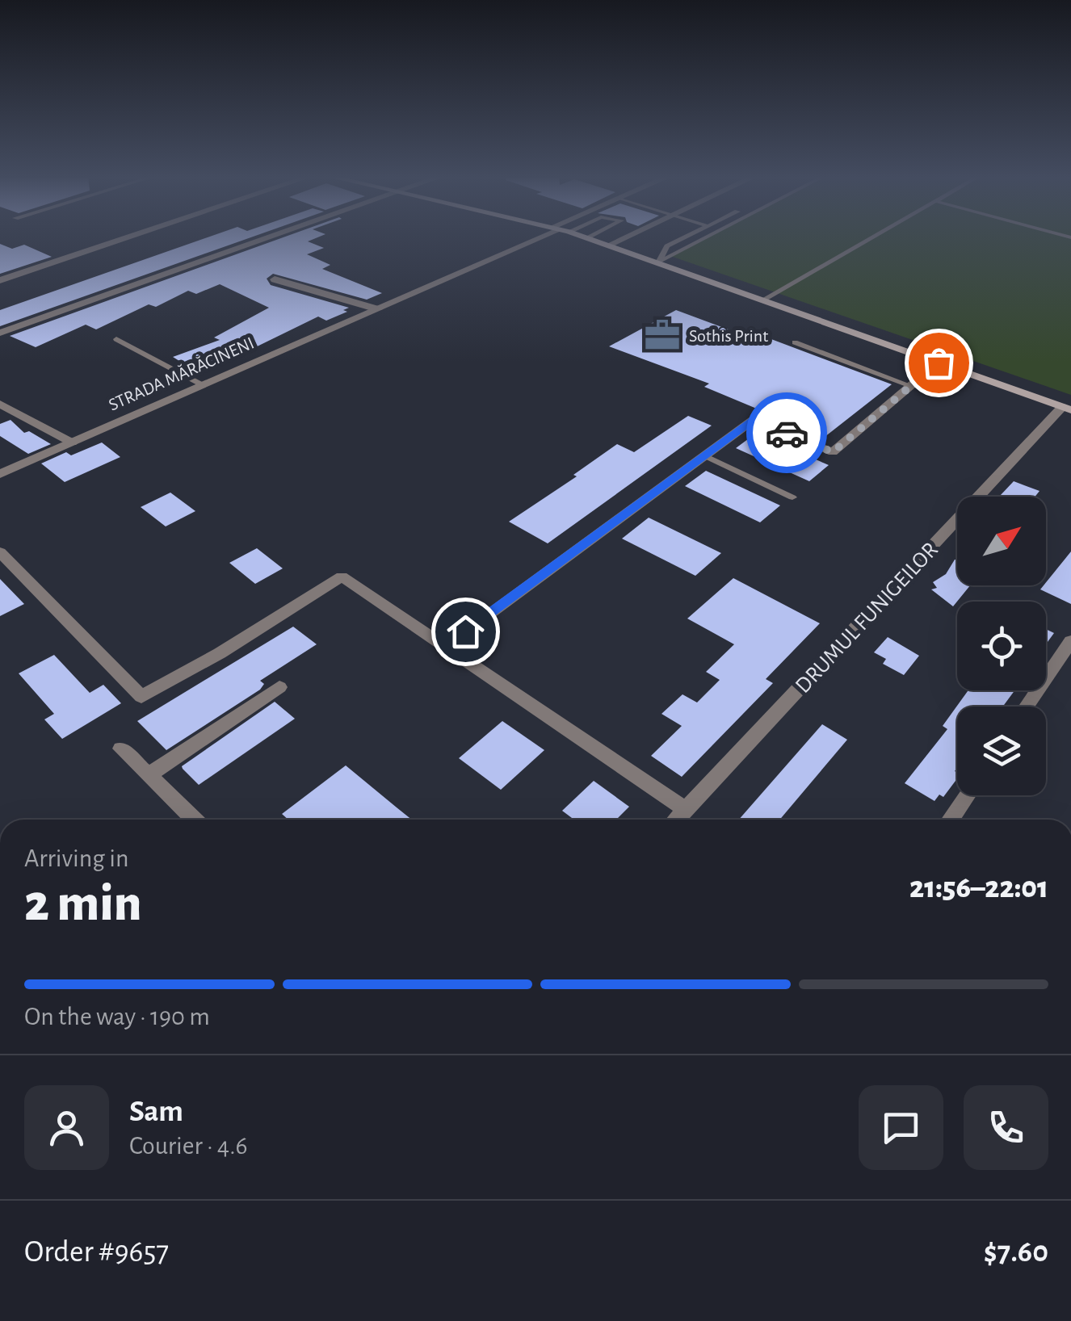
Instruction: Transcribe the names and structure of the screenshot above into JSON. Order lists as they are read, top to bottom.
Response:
{
  "streets": {
    "street": ["STRADA MĂRĂCINENI", "DRUMUL FUNIGEILOR"]
  },
  "places": {
    "office": ["Sothis Print"]
  },
  "north": "top right",
  "page": {
    "heading": ["2 min", "Arriving in", "21:56–22:01"],
    "panel": [
      "Sam",
      "Courier · 4.6",
      "Order #9657",
      "$7.60"
    ],
    "bar": "On the way · 190 m"
  }
}
